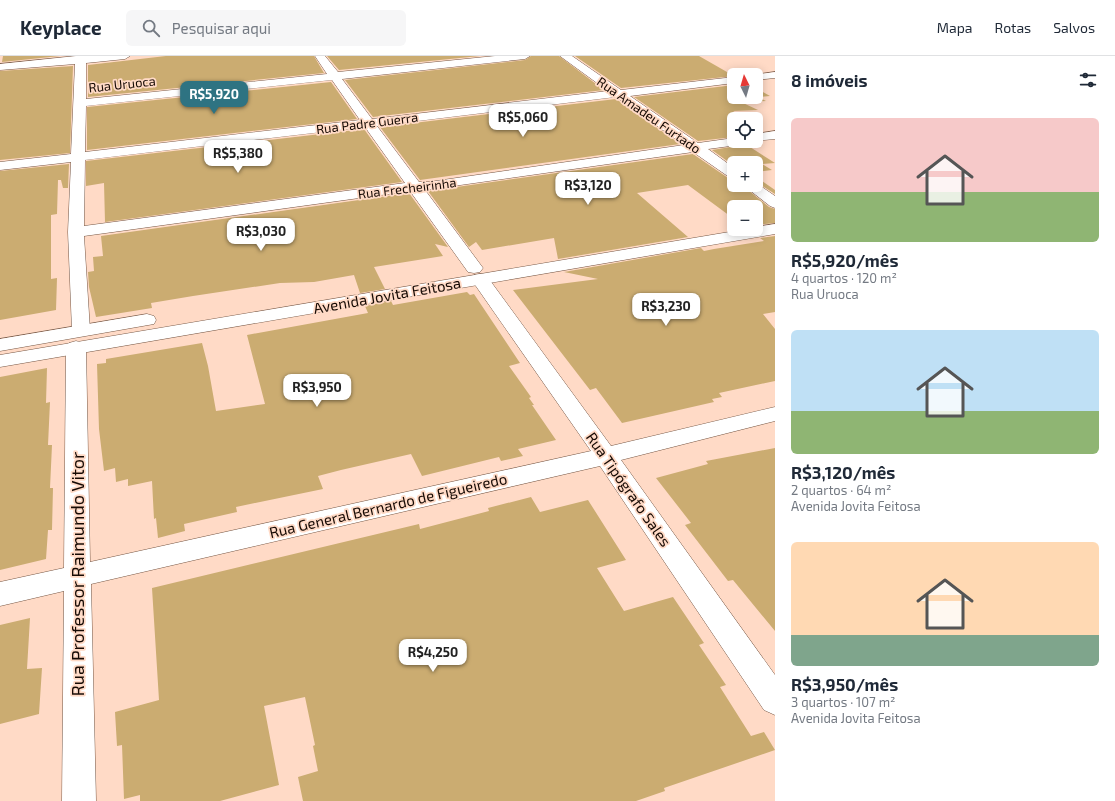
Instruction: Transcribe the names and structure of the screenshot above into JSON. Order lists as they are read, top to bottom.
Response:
{
  "streets": {
    "street": [
      "Rua Uruoca",
      "Rua Amadeu Furtado",
      "Rua Padre Guerra",
      "Rua Frecheirinha",
      "Avenida Jovita Feitosa",
      "Rua Tipógrafo Sales",
      "Rua General Bernardo de Figueiredo",
      "Rua Professor Raimundo Vitor"
    ]
  },
  "crossings": [
    ["Rua Uruoca", "Rua Tipógrafo Sales"],
    ["Rua Uruoca", "Rua Professor Raimundo Vitor"],
    ["Rua Amadeu Furtado", "Rua Padre Guerra"],
    ["Rua Amadeu Furtado", "Rua Frecheirinha"],
    ["Rua Padre Guerra", "Rua Tipógrafo Sales"],
    ["Rua Padre Guerra", "Rua Professor Raimundo Vitor"],
    ["Rua Frecheirinha", "Rua Tipógrafo Sales"],
    ["Rua Frecheirinha", "Rua Professor Raimundo Vitor"],
    ["Avenida Jovita Feitosa", "Rua Tipógrafo Sales"],
    ["Avenida Jovita Feitosa", "Rua Professor Raimundo Vitor"],
    ["Rua Tipógrafo Sales", "Rua General Bernardo de Figueiredo"],
    ["Rua General Bernardo de Figueiredo", "Rua Professor Raimundo Vitor"]
  ],
  "north": "top",
  "page": {
    "header": "Keyplace",
    "search": "Pesquisar aqui",
    "nav": ["Mapa", "Rotas", "Salvos"],
    "heading": "8 imóveis",
    "map_buttons": ["+", "−"],
    "price": [
      "R$5,920",
      "R$5,060",
      "R$5,380",
      "R$3,120",
      "R$3,030",
      "R$3,230",
      "R$3,950",
      "R$4,250"
    ],
    "list": [
      {
        "name": "R$5,920/mês",
        "note": "4 quartos · 120 m² · Rua Uruoca"
      },
      {
        "name": "R$3,120/mês",
        "note": "2 quartos · 64 m² · Avenida Jovita Feitosa"
      },
      {
        "name": "R$3,950/mês",
        "note": "3 quartos · 107 m² · Avenida Jovita Feitosa"
      }
    ]
  }
}
